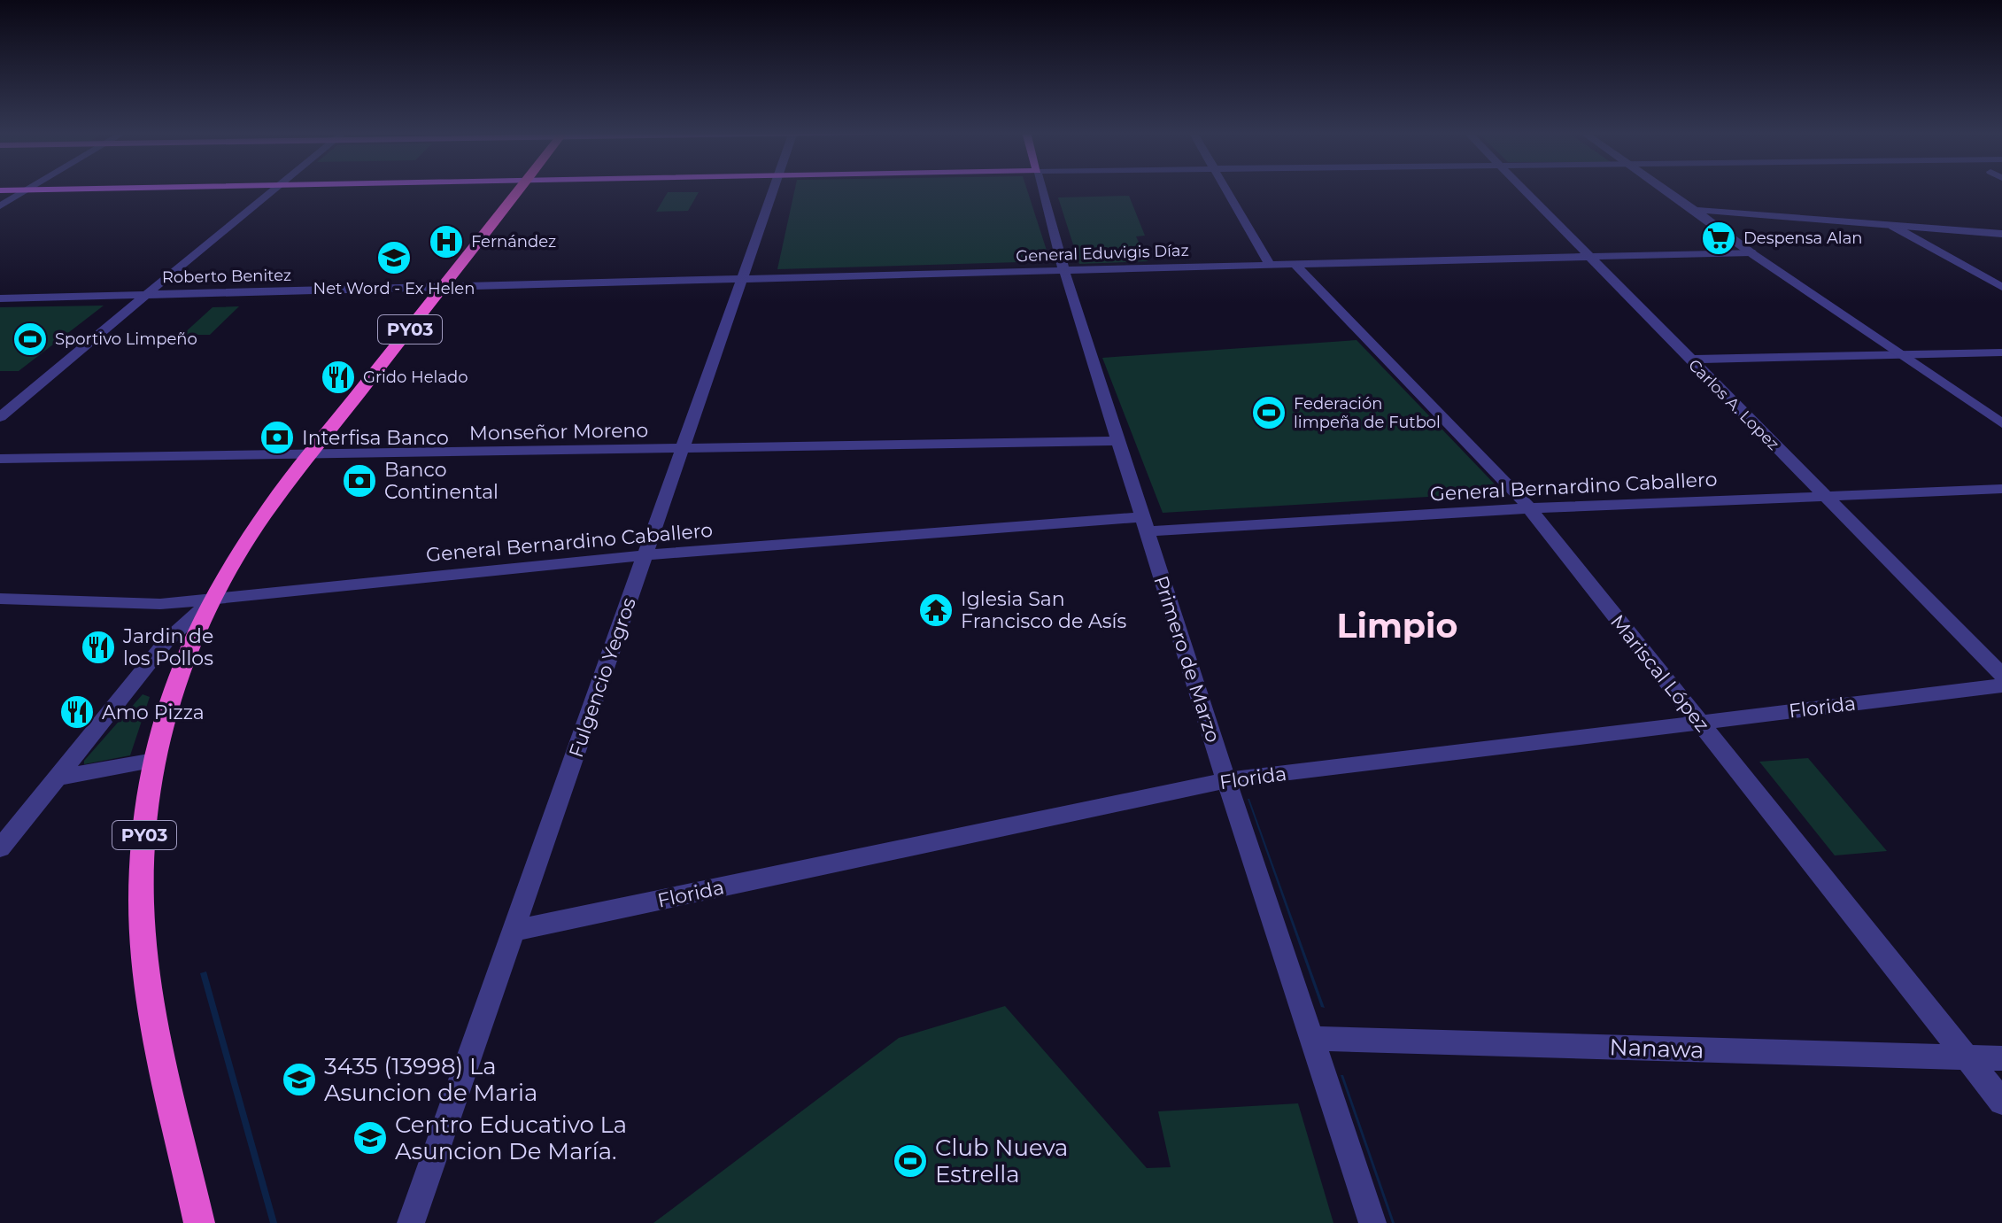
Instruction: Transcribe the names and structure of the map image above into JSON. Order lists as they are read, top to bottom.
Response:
{
  "streets": {
    "highway": ["PY03"],
    "street": [
      "General Eduvigis Díaz",
      "Roberto Benitez",
      "Carlos A. Lopez",
      "Monseñor Moreno",
      "General Bernardino Caballero",
      "Primero de Marzo",
      "Mariscal López",
      "Fulgencio Yegros",
      "Florida",
      "Nanawa"
    ]
  },
  "crossings": [
    ["General Eduvigis Díaz", "Roberto Benitez"],
    ["General Eduvigis Díaz", "PY03"],
    ["General Eduvigis Díaz", "Carlos A. Lopez"],
    ["General Eduvigis Díaz", "Primero de Marzo"],
    ["General Eduvigis Díaz", "Mariscal López"],
    ["General Eduvigis Díaz", "Fulgencio Yegros"],
    ["Roberto Benitez", "PY03"],
    ["PY03", "Monseñor Moreno"],
    ["PY03", "General Bernardino Caballero"],
    ["Carlos A. Lopez", "General Bernardino Caballero"],
    ["Monseñor Moreno", "Primero de Marzo"],
    ["Monseñor Moreno", "Fulgencio Yegros"],
    ["General Bernardino Caballero", "Primero de Marzo"],
    ["General Bernardino Caballero", "Mariscal López"],
    ["General Bernardino Caballero", "Fulgencio Yegros"],
    ["Primero de Marzo", "Florida"],
    ["Primero de Marzo", "Nanawa"],
    ["Mariscal López", "Florida"],
    ["Mariscal López", "Nanawa"],
    ["Fulgencio Yegros", "Florida"]
  ],
  "districts": ["Limpio"],
  "places": {
    "supermarket": ["Despensa Alan"],
    "hospital": ["Fernández"],
    "school or university": ["Net Word - Ex Helen", "3435 (13998) La Asuncion de Maria", "Centro Educativo La Asuncion De María."],
    "sports": ["Sportivo Limpeño", "Federación limpeña de Futbol", "Club Nueva Estrella"],
    "restaurant": ["Grido Helado", "Jardin de los Pollos", "Amo Pizza"],
    "bank": ["Interfisa Banco", "Banco Continental"],
    "temple": ["Iglesia San Francisco de Asís"]
  }
}
